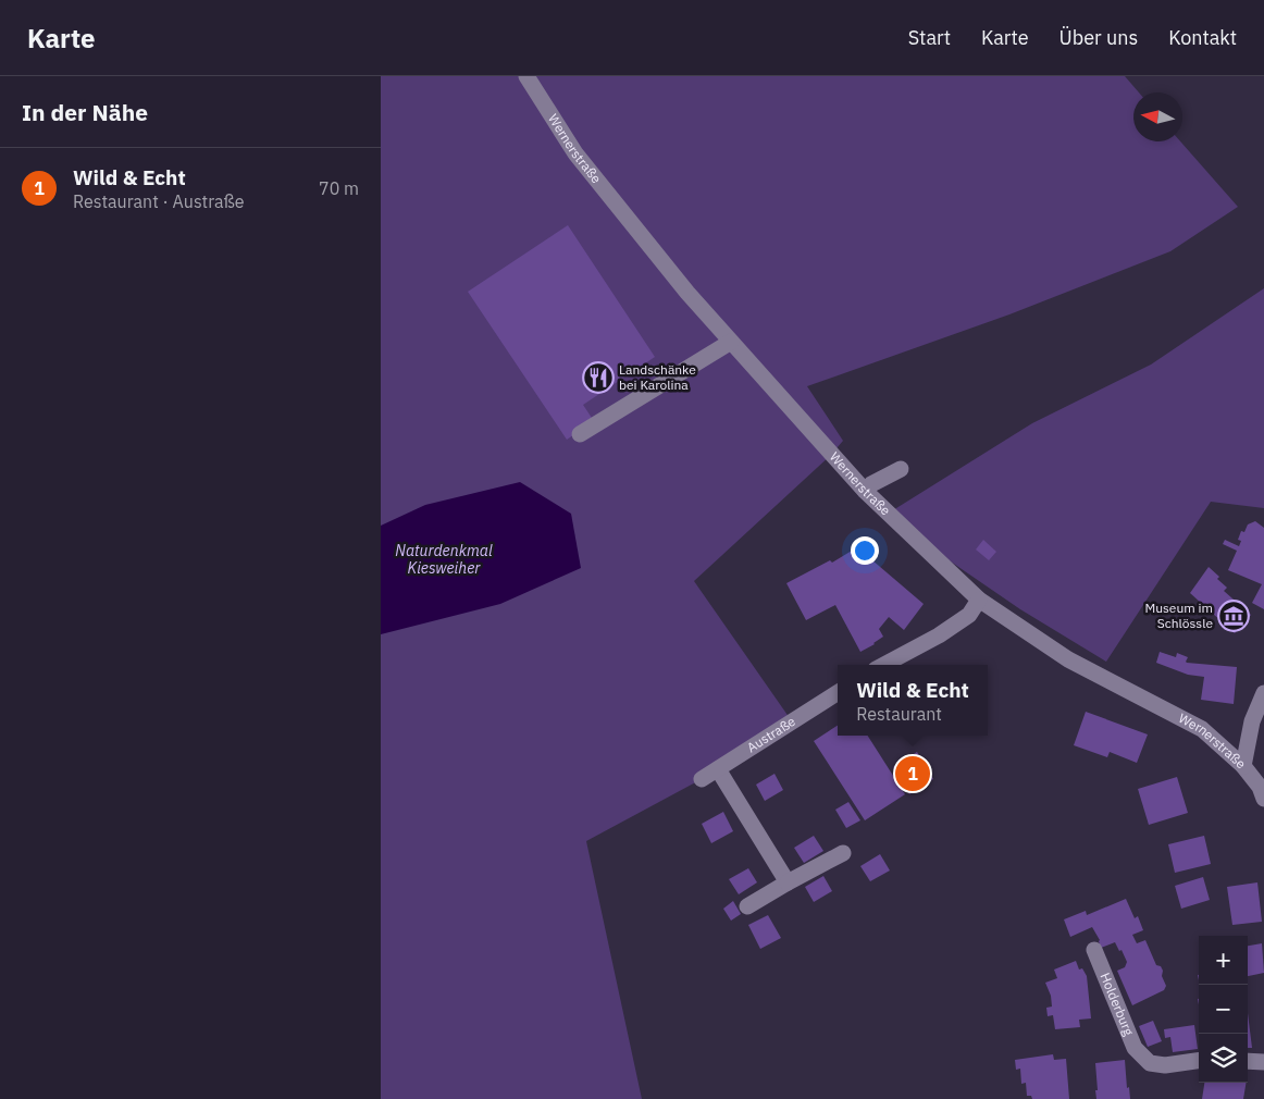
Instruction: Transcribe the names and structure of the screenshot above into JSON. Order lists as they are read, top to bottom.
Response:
{
  "streets": {
    "street": ["Wernerstraße", "Austraße", "Holderburg"]
  },
  "water": ["Naturdenkmal Kiesweiher"],
  "places": {
    "restaurant": ["Landschänke bei Karolina"],
    "museum": ["Museum im Schlössle"]
  },
  "north": "left",
  "page": {
    "header": "Karte",
    "nav": [
      "Start",
      "Karte",
      "Über uns",
      "Kontakt"
    ],
    "heading": "In der Nähe",
    "list": [
      {
        "mark": "1",
        "name": "Wild & Echt",
        "note": "Restaurant · Austraße",
        "value": "70 m"
      }
    ],
    "popup": ["Wild & Echt", "Restaurant"],
    "pins": "1",
    "map_buttons": ["+", "−"]
  }
}
